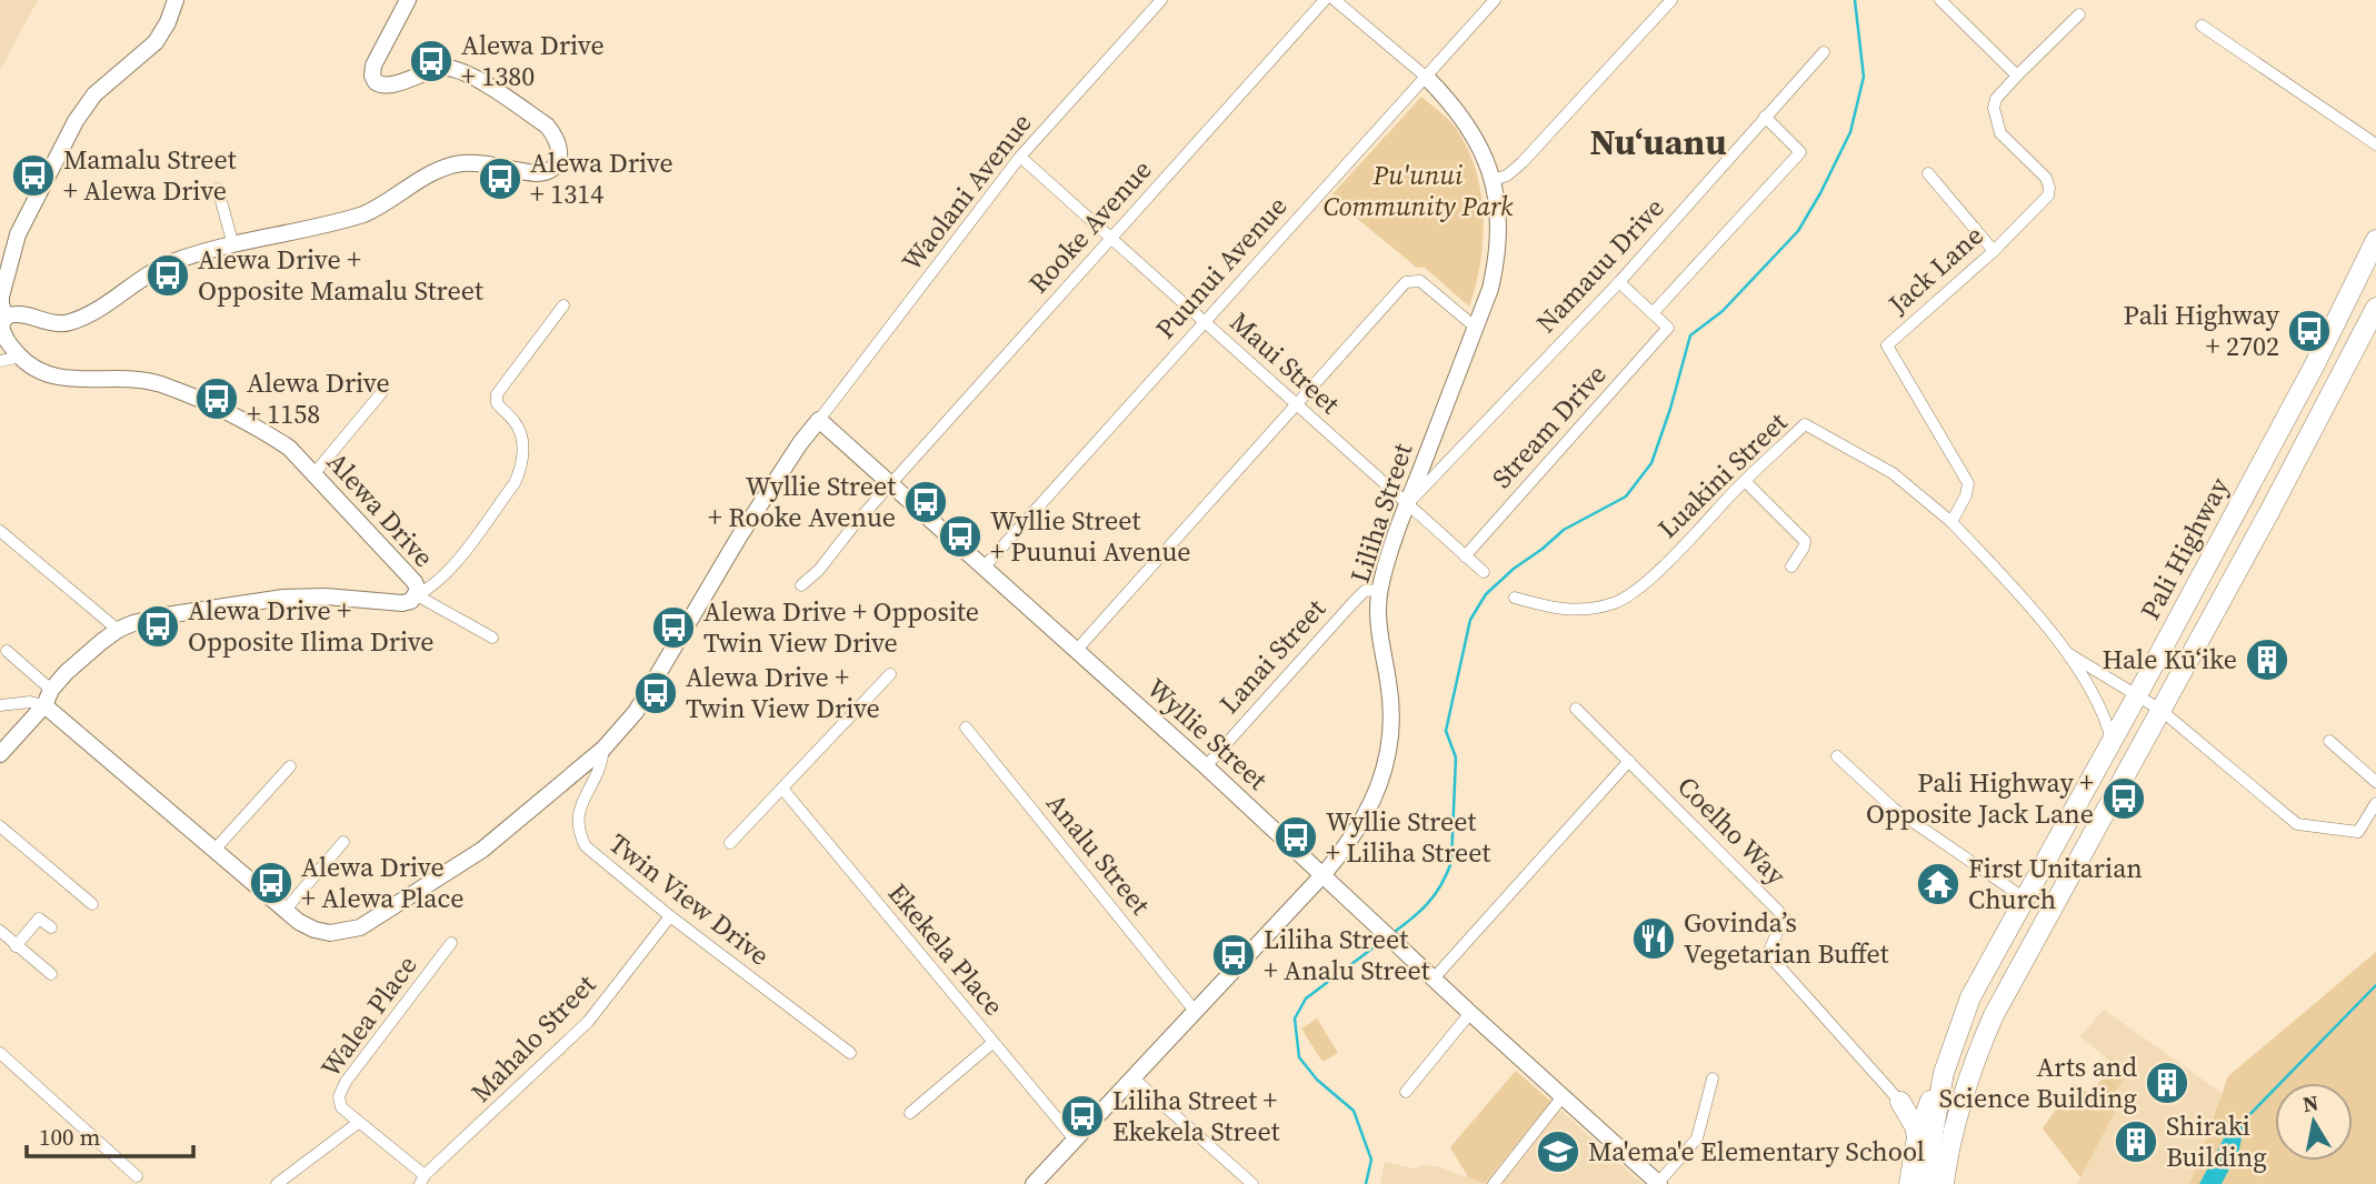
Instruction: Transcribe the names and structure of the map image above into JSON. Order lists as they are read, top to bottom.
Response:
{
  "streets": {
    "highway": ["Pali Highway"],
    "street": [
      "Waolani Avenue",
      "Rooke Avenue",
      "Namauu Drive",
      "Puunui Avenue",
      "Jack Lane",
      "Maui Street",
      "Stream Drive",
      "Luakini Street",
      "Alewa Drive",
      "Liliha Street",
      "Lanai Street",
      "Wyllie Street",
      "Coelho Way",
      "Analu Street",
      "Twin View Drive",
      "Ekekela Place",
      "Walea Place",
      "Mahalo Street"
    ]
  },
  "crossings": [
    ["Waolani Avenue", "Maui Street"],
    ["Waolani Avenue", "Wyllie Street"],
    ["Rooke Avenue", "Maui Street"],
    ["Rooke Avenue", "Wyllie Street"],
    ["Namauu Drive", "Maui Street"],
    ["Namauu Drive", "Liliha Street"],
    ["Puunui Avenue", "Maui Street"],
    ["Puunui Avenue", "Liliha Street"],
    ["Puunui Avenue", "Wyllie Street"],
    ["Jack Lane", "Luakini Street"],
    ["Maui Street", "Stream Drive"],
    ["Maui Street", "Liliha Street"],
    ["Liliha Street", "Lanai Street"],
    ["Liliha Street", "Wyllie Street"],
    ["Liliha Street", "Analu Street"],
    ["Liliha Street", "Ekekela Place"],
    ["Lanai Street", "Wyllie Street"],
    ["Twin View Drive", "Mahalo Street"],
    ["Walea Place", "Mahalo Street"]
  ],
  "districts": ["Nuʻuanu"],
  "parks": ["Pu'unui Community Park"],
  "places": {
    "bus stop": [
      "Alewa Drive + 1380",
      "Mamalu Street + Alewa Drive",
      "Alewa Drive + 1314",
      "Alewa Drive + Opposite Mamalu Street",
      "Pali Highway + 2702",
      "Alewa Drive + 1158",
      "Wyllie Street + Rooke Avenue",
      "Wyllie Street + Puunui Avenue",
      "Alewa Drive + Opposite Ilima Drive",
      "Alewa Drive + Opposite Twin View Drive",
      "Alewa Drive + Twin View Drive",
      "Pali Highway + Opposite Jack Lane",
      "Wyllie Street + Liliha Street",
      "Alewa Drive + Alewa Place",
      "Liliha Street + Analu Street",
      "Liliha Street + Ekekela Street"
    ],
    "building": ["Hale Kūʻike", "Arts and Science Building", "Shiraki Building"],
    "temple": ["First Unitarian Church"],
    "restaurant": ["Govinda’s Vegetarian Buffet"],
    "school or university": ["Ma'ema'e Elementary School"]
  },
  "scale_bar": "100 m",
  "north": "top"
}
